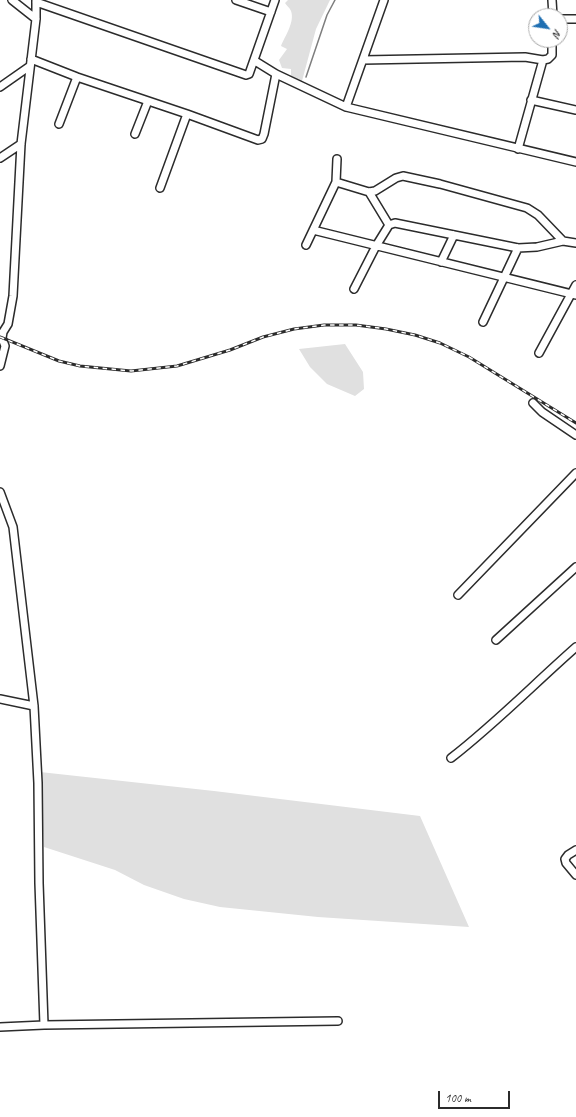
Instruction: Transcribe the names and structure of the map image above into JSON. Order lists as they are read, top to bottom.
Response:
{
  "scale_bar": "100 m",
  "north": "bottom right"
}
